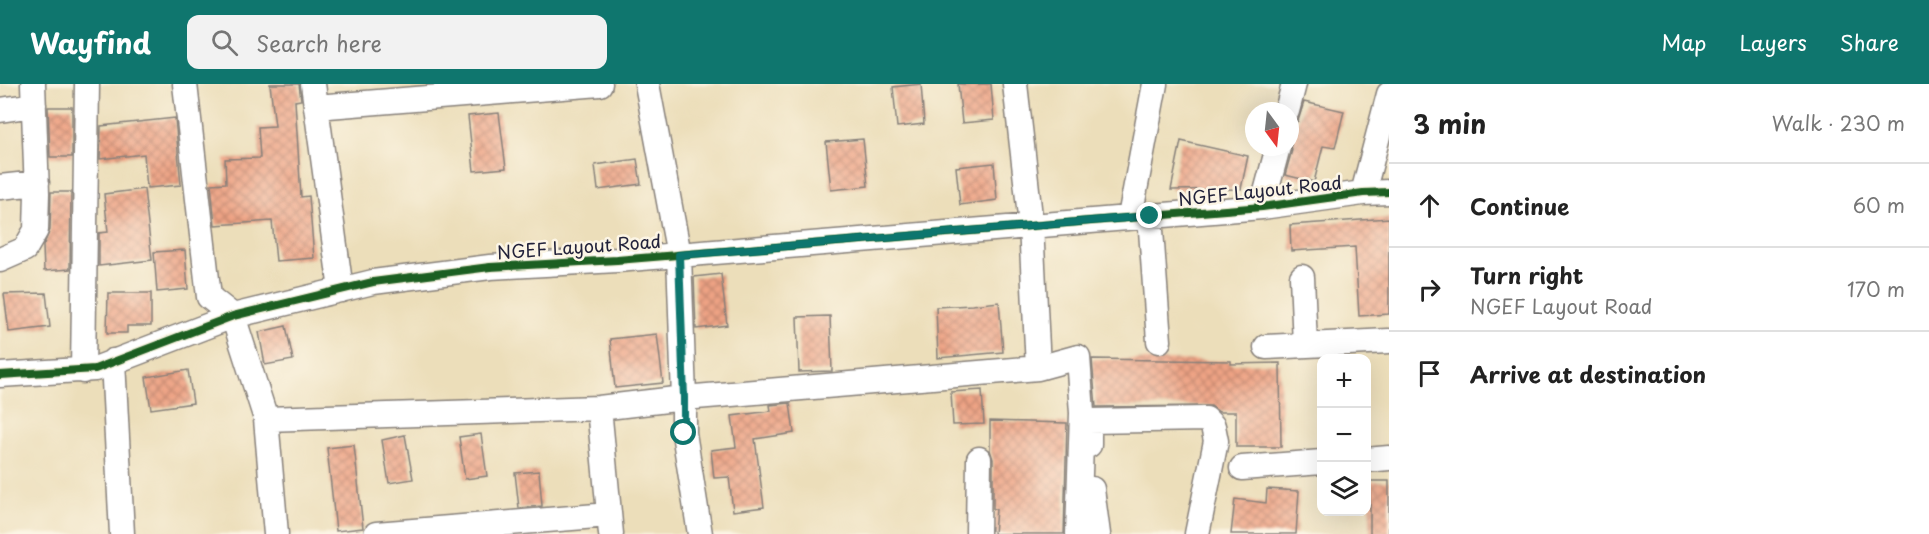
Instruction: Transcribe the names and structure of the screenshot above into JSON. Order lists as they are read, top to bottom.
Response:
{
  "streets": {
    "street": ["NGEF Layout Road"]
  },
  "north": "bottom",
  "page": {
    "header": "Wayfind",
    "search": "Search here",
    "nav": ["Map", "Layers", "Share"],
    "heading": ["3 min", "Walk · 230 m"],
    "list": [
      ["Continue", "60 m"],
      ["Turn right", "NGEF Layout Road", "170 m"],
      "Arrive at destination"
    ],
    "map_buttons": ["+", "−"]
  }
}
